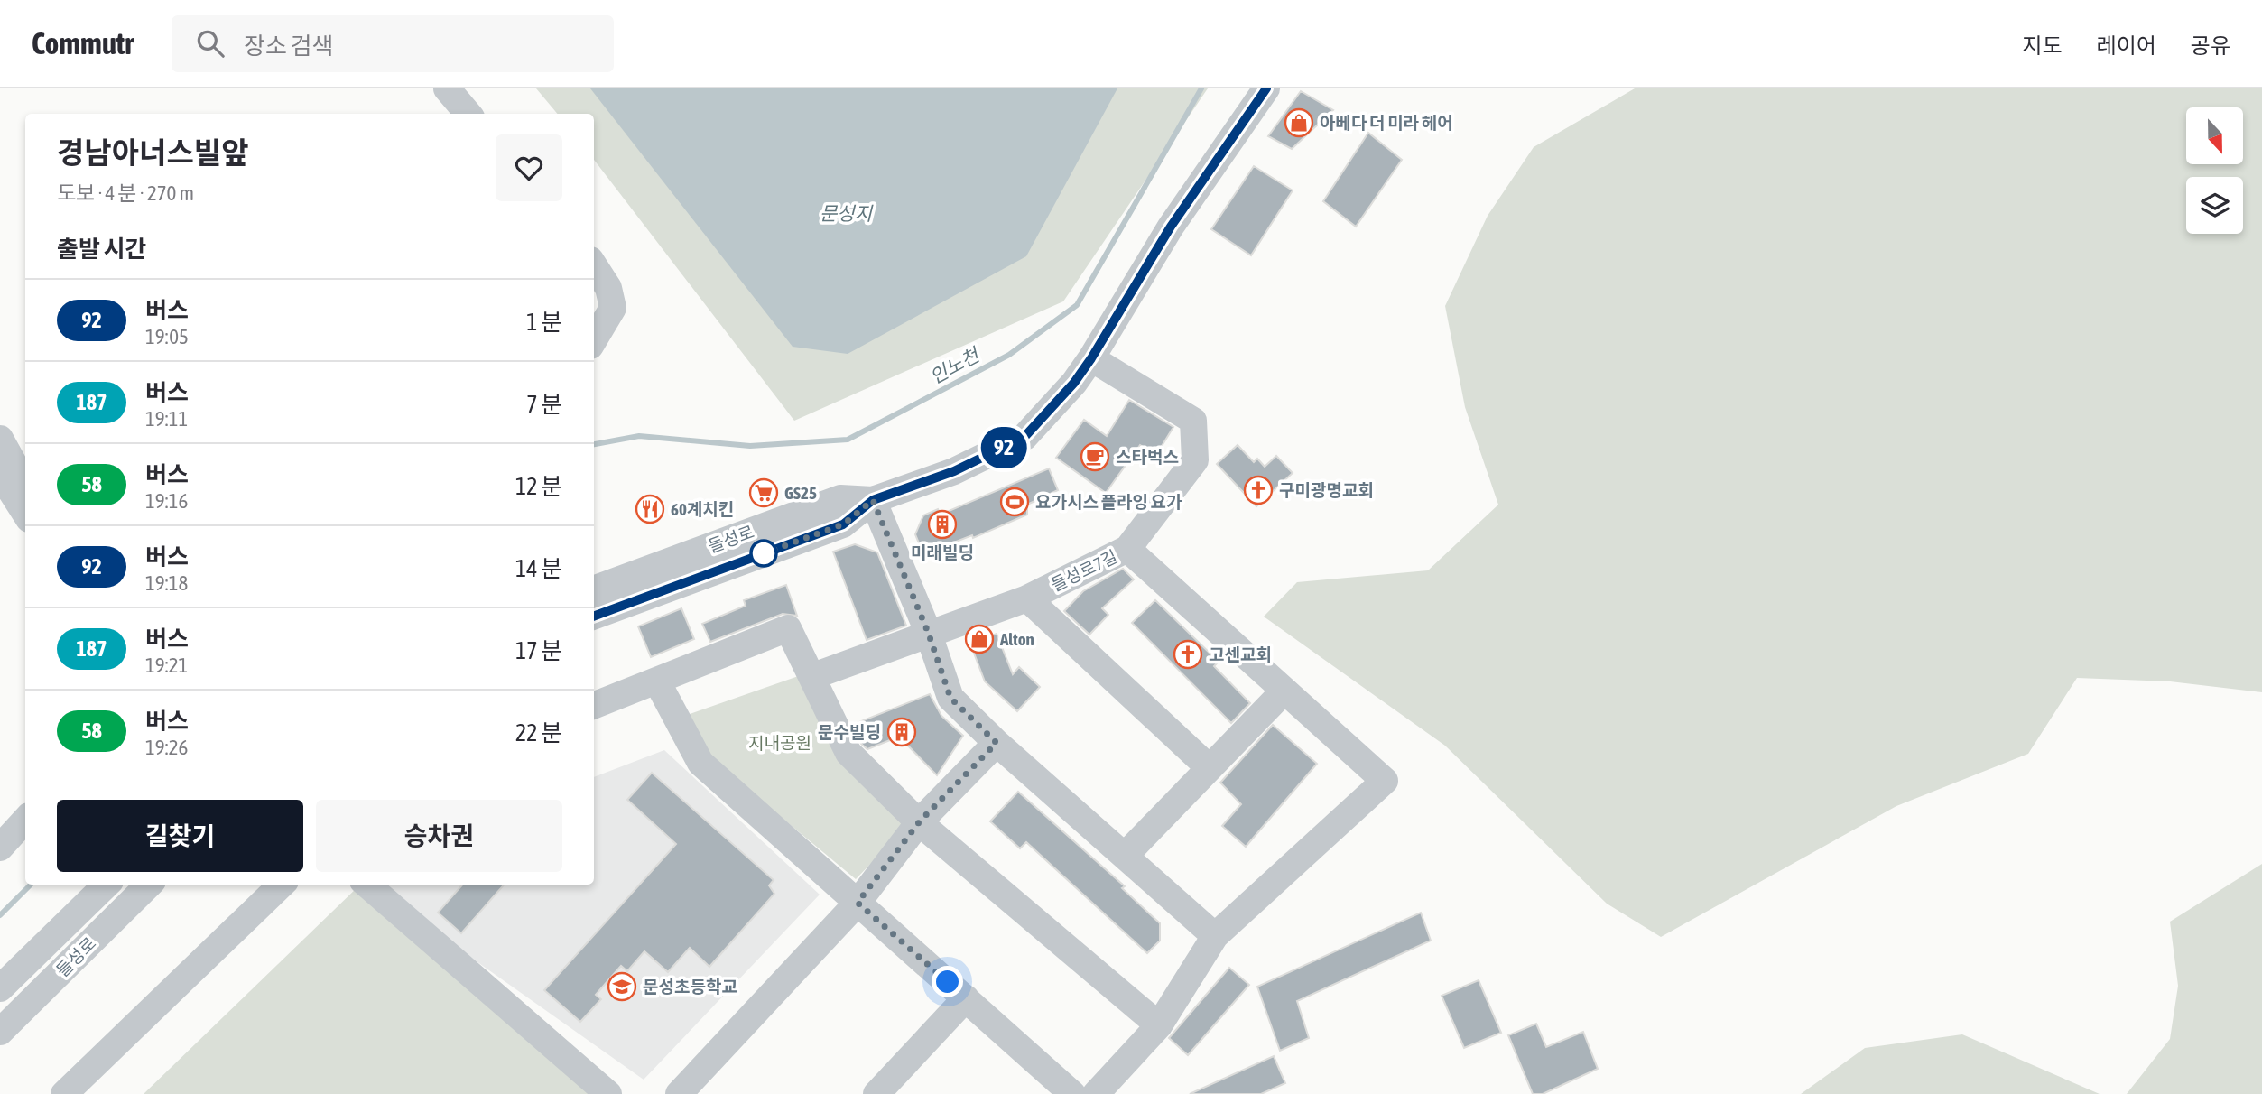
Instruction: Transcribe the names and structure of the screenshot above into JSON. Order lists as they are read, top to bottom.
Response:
{
  "streets": {
    "street": ["들성로", "들성로7길"]
  },
  "crossings": [
    ["들성로", "들성로7길"]
  ],
  "water": ["문성지", "인노천"],
  "parks": ["지내공원"],
  "places": {
    "shop": ["아베다 더 미라 헤어", "Alton"],
    "cafe": ["스타벅스"],
    "church": ["구미광명교회", "고센교회"],
    "supermarket": ["GS25"],
    "sports": ["요가시스 플라잉 요가"],
    "restaurant": ["60계치킨"],
    "building": ["미래빌딩", "문수빌딩"],
    "school or university": ["문성초등학교"]
  },
  "lines": ["bus line 92"],
  "north": "bottom",
  "page": {
    "header": "Commutr",
    "search": "장소 검색",
    "nav": ["지도", "레이어", "공유"],
    "on_map": "92",
    "heading": [
      ["경남아너스빌앞", "도보 · 4 분 · 270 m"],
      "출발 시간"
    ],
    "list": [
      {
        "mark": "92",
        "name": "버스",
        "note": "19:05",
        "value": "1 분"
      },
      {
        "mark": "187",
        "name": "버스",
        "note": "19:11",
        "value": "7 분"
      },
      {
        "mark": "58",
        "name": "버스",
        "note": "19:16",
        "value": "12 분"
      },
      {
        "mark": "92",
        "name": "버스",
        "note": "19:18",
        "value": "14 분"
      },
      {
        "mark": "187",
        "name": "버스",
        "note": "19:21",
        "value": "17 분"
      },
      {
        "mark": "58",
        "name": "버스",
        "note": "19:26",
        "value": "22 분"
      }
    ],
    "buttons": ["길찾기", "승차권"]
  }
}
